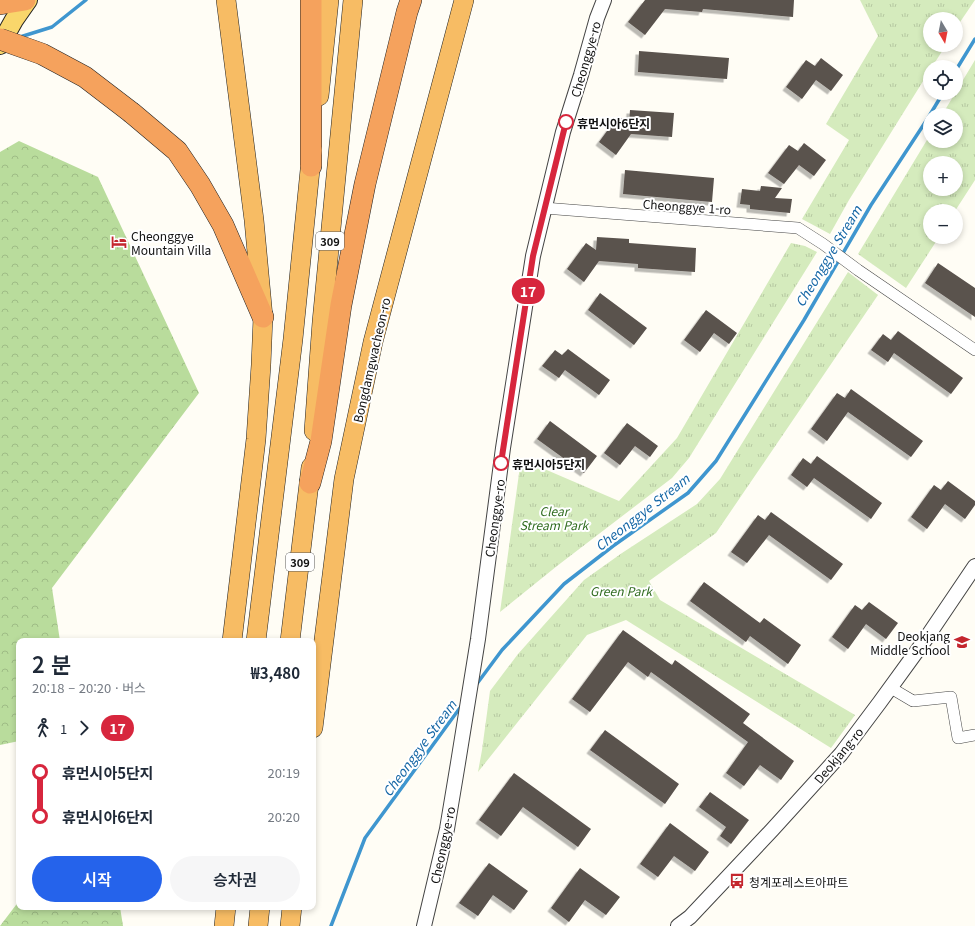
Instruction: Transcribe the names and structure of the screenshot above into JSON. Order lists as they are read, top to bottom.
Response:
{
  "streets": {
    "highway": ["309", "Bongdamgwacheon-ro"],
    "street": ["Cheonggye-ro", "Cheonggye 1-ro", "Deokjang-ro"]
  },
  "crossings": [
    ["Cheonggye-ro", "Cheonggye 1-ro"]
  ],
  "water": ["Cheonggye Stream"],
  "parks": ["Clear Stream Park", "Green Park"],
  "places": {
    "other": ["휴먼시아6단지", "휴먼시아5단지"],
    "hotel": ["Cheonggye Mountain Villa"],
    "school or university": ["Deokjang Middle School"],
    "bus stop": ["청계포레스트아파트"]
  },
  "lines": ["bus line 17"],
  "north": "bottom",
  "page": {
    "on_map": "17",
    "map_buttons": ["+", "−"],
    "heading": ["2 분", "20:18 – 20:20 · 버스", "₩3,480"],
    "legs": ["1", "17"],
    "list": [
      {
        "name": "휴먼시아5단지",
        "value": "20:19"
      },
      {
        "name": "휴먼시아6단지",
        "value": "20:20"
      }
    ],
    "buttons": ["시작", "승차권"]
  }
}
